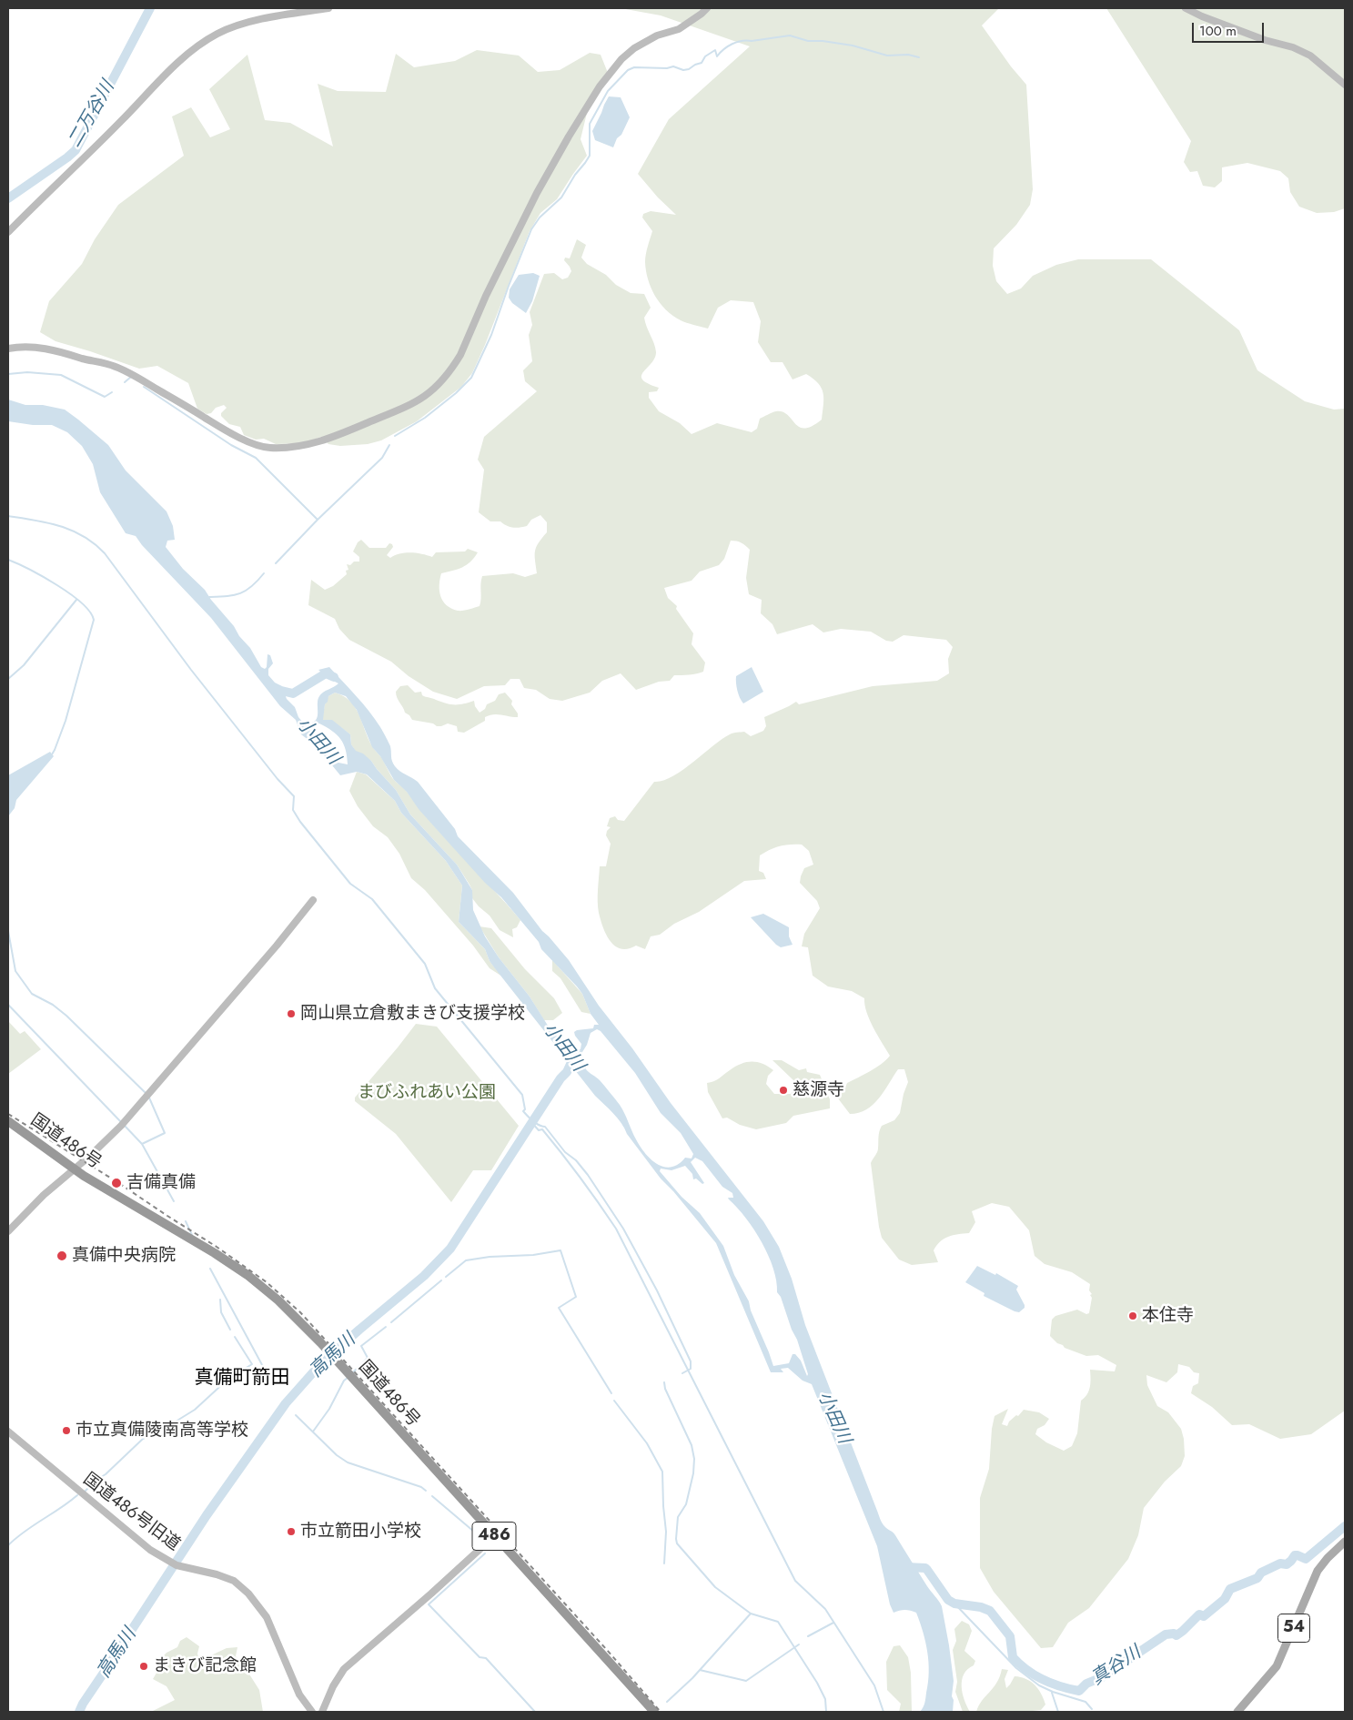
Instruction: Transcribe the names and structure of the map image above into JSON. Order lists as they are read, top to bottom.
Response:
{
  "streets": {
    "highway": ["国道486号", "486"],
    "main road": ["54"],
    "street": ["国道486号旧道"]
  },
  "districts": ["真備町箭田"],
  "water": [
    "二万谷川",
    "小田川",
    "高馬川",
    "真谷川"
  ],
  "parks": ["まびふれあい公園"],
  "places": [
    "岡山県立倉敷まきび支援学校",
    "慈源寺",
    "吉備真備",
    "真備中央病院",
    "本住寺",
    "市立真備陵南高等学校",
    "市立箭田小学校",
    "まきび記念館"
  ],
  "scale_bar": "100 m"
}
